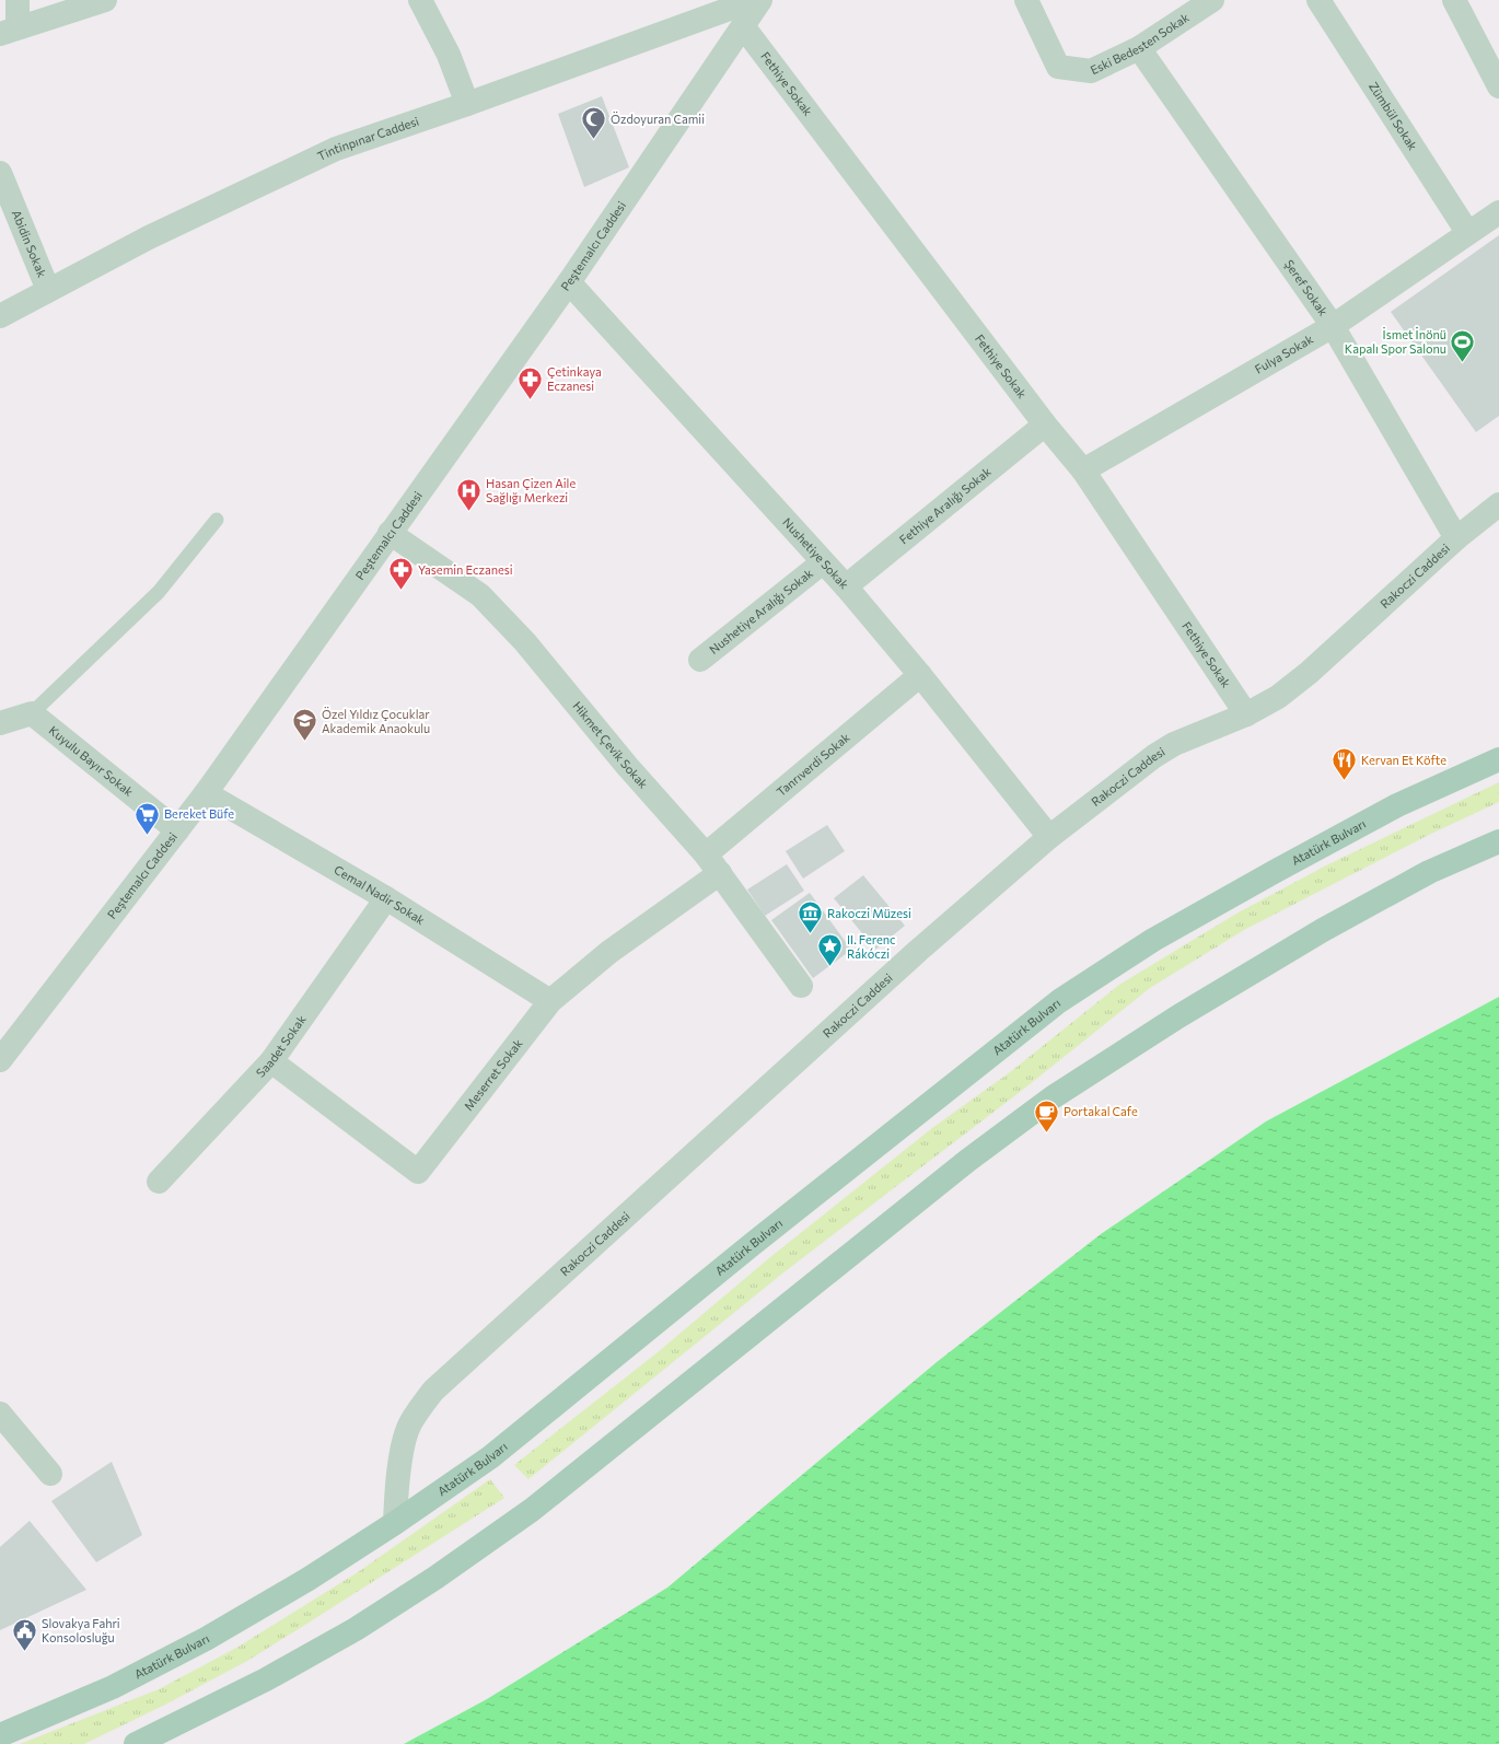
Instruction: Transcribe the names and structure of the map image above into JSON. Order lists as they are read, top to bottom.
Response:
{
  "streets": {
    "main road": ["Atatürk Bulvarı"],
    "street": [
      "Eski Bedesten Sokak",
      "Fethiye Sokak",
      "Zümbül Sokak",
      "Tintinpınar Caddesi",
      "Abidin Sokak",
      "Peştemalcı Caddesi",
      "Şeref Sokak",
      "Fulya Sokak",
      "Fethiye Aralığı Sokak",
      "Nushetiye Sokak",
      "Rakoczi Caddesi",
      "Nushetiye Aralığı Sokak",
      "Hikmet Çevik Sokak",
      "Kuyulu Bayır Sokak",
      "Tanrıverdi Sokak",
      "Cemal Nadir Sokak",
      "Saadet Sokak",
      "Meserret Sokak"
    ]
  },
  "crossings": [
    ["Eski Bedesten Sokak", "Şeref Sokak"],
    ["Fethiye Sokak", "Peştemalcı Caddesi"],
    ["Fethiye Sokak", "Fulya Sokak"],
    ["Fethiye Sokak", "Fethiye Aralığı Sokak"],
    ["Fethiye Sokak", "Rakoczi Caddesi"],
    ["Zümbül Sokak", "Fulya Sokak"],
    ["Tintinpınar Caddesi", "Abidin Sokak"],
    ["Peştemalcı Caddesi", "Nushetiye Sokak"],
    ["Peştemalcı Caddesi", "Hikmet Çevik Sokak"],
    ["Peştemalcı Caddesi", "Kuyulu Bayır Sokak"],
    ["Peştemalcı Caddesi", "Cemal Nadir Sokak"],
    ["Şeref Sokak", "Fulya Sokak"],
    ["Şeref Sokak", "Rakoczi Caddesi"],
    ["Fethiye Aralığı Sokak", "Nushetiye Sokak"],
    ["Nushetiye Sokak", "Rakoczi Caddesi"],
    ["Nushetiye Sokak", "Nushetiye Aralığı Sokak"],
    ["Nushetiye Sokak", "Tanrıverdi Sokak"],
    ["Rakoczi Caddesi", "Atatürk Bulvarı"],
    ["Hikmet Çevik Sokak", "Tanrıverdi Sokak"],
    ["Hikmet Çevik Sokak", "Meserret Sokak"],
    ["Tanrıverdi Sokak", "Meserret Sokak"],
    ["Cemal Nadir Sokak", "Saadet Sokak"],
    ["Cemal Nadir Sokak", "Meserret Sokak"],
    ["Saadet Sokak", "Meserret Sokak"]
  ],
  "places": {
    "mosque": ["Özdoyuran Camii"],
    "sports": ["İsmet İnönü Kapalı Spor Salonu"],
    "pharmacy": ["Çetinkaya Eczanesi", "Yasemin Eczanesi"],
    "hospital": ["Hasan Çizen Aile Sağlığı Merkezi"],
    "school or university": ["Özel Yıldız Çocuklar Akademik Anaokulu"],
    "restaurant": ["Kervan Et Köfte"],
    "supermarket": ["Bereket Büfe"],
    "museum": ["Rakoczi Müzesi"],
    "place": ["II. Ferenc Rákóczi"],
    "cafe": ["Portakal Cafe"],
    "public building": ["Slovakya Fahri Konsolosluğu"]
  }
}
